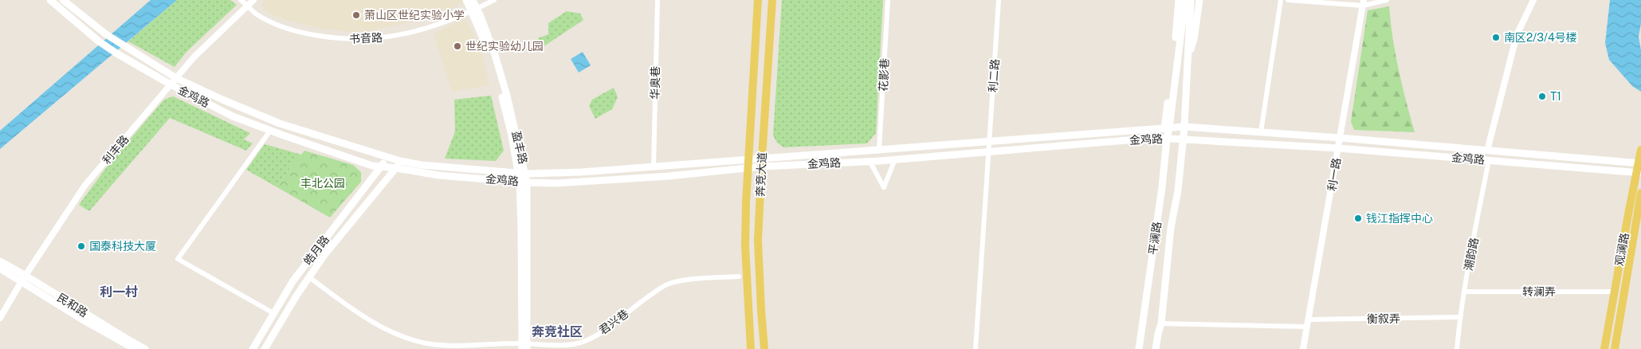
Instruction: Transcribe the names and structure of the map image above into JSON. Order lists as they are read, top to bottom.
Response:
{
  "streets": {
    "main road": [
      "金鸡路",
      "盈丰路",
      "奔竞大道",
      "平澜路",
      "观澜路",
      "皓月路",
      "民和路"
    ],
    "street": [
      "书音路",
      "花影巷",
      "利二路",
      "华奥巷",
      "利丰路",
      "利一路",
      "潮韵路",
      "转澜弄",
      "衡叙弄",
      "君兴巷"
    ]
  },
  "crossings": [
    ["书音路", "盈丰路"],
    ["书音路", "利丰路"],
    ["花影巷", "金鸡路"],
    ["利二路", "金鸡路"],
    ["华奥巷", "金鸡路"],
    ["金鸡路", "盈丰路"],
    ["金鸡路", "利丰路"],
    ["金鸡路", "奔竞大道"],
    ["金鸡路", "利一路"],
    ["金鸡路", "平澜路"],
    ["金鸡路", "观澜路"],
    ["金鸡路", "皓月路"],
    ["金鸡路", "潮韵路"],
    ["盈丰路", "君兴巷"],
    ["利丰路", "民和路"],
    ["利一路", "衡叙弄"],
    ["观澜路", "转澜弄"],
    ["皓月路", "君兴巷"],
    ["潮韵路", "转澜弄"],
    ["潮韵路", "衡叙弄"]
  ],
  "districts": ["利一村", "奔竞社区"],
  "parks": ["丰北公园"],
  "places": [
    "萧山区世纪实验小学",
    "南区2/3/4号楼",
    "世纪实验幼儿园",
    "T1",
    "钱江指挥中心",
    "国泰科技大厦"
  ]
}
